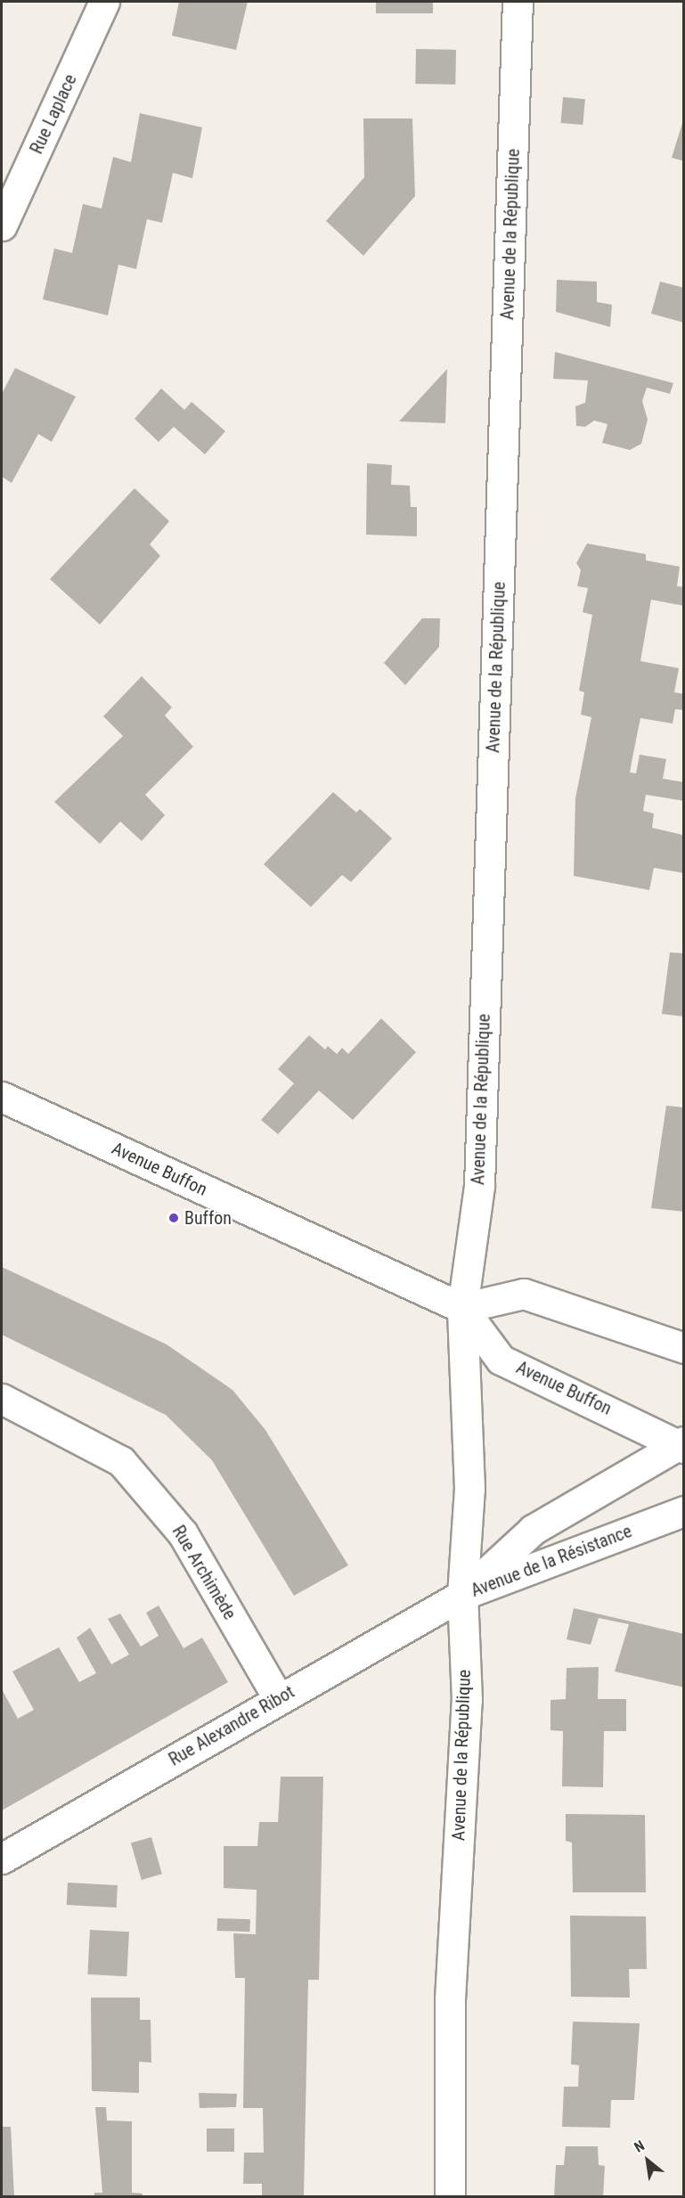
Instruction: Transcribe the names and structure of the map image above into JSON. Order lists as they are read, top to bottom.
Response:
{
  "streets": {
    "street": [
      "Rue Laplace",
      "Avenue de la République",
      "Avenue Buffon",
      "Avenue de la Résistance",
      "Rue Archimède",
      "Rue Alexandre Ribot"
    ]
  },
  "crossings": [
    ["Avenue de la République", "Avenue Buffon"],
    ["Avenue de la République", "Avenue de la Résistance"],
    ["Avenue de la République", "Rue Alexandre Ribot"],
    ["Avenue Buffon", "Avenue de la Résistance"],
    ["Avenue de la Résistance", "Rue Alexandre Ribot"],
    ["Rue Archimède", "Rue Alexandre Ribot"]
  ],
  "places": ["Buffon"],
  "north": "top left"
}
